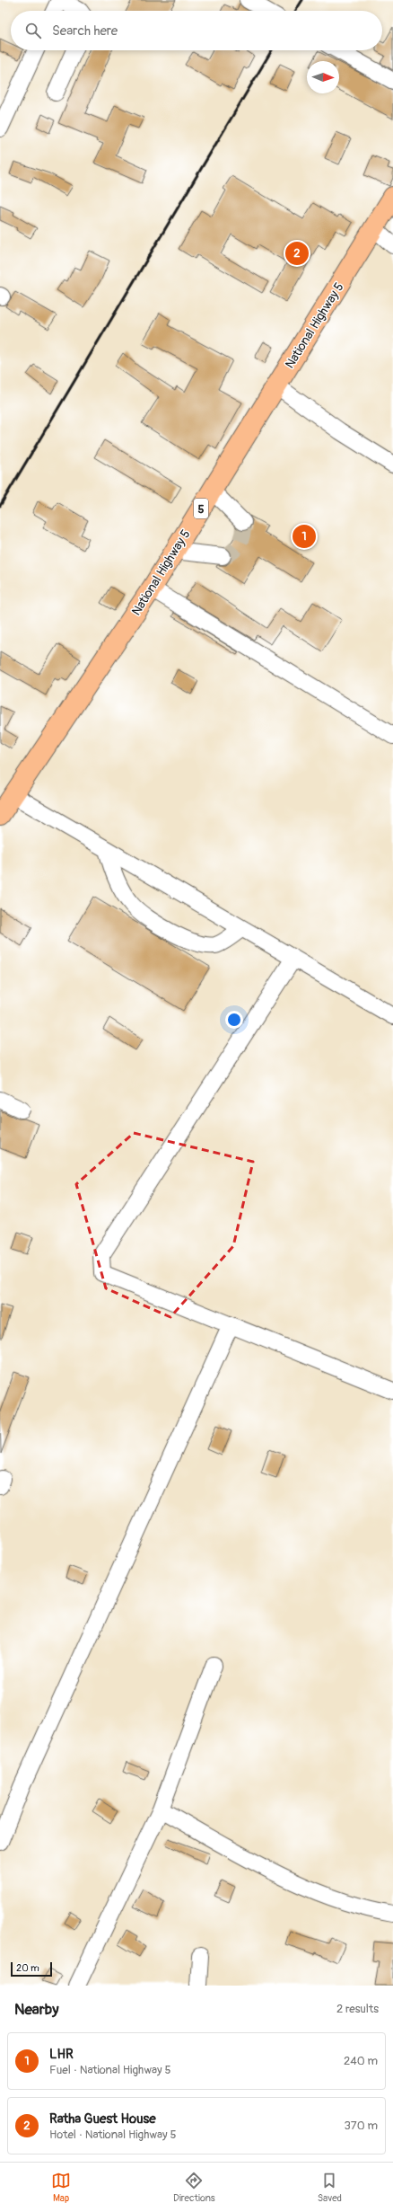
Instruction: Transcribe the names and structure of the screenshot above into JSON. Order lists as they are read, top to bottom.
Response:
{
  "streets": {
    "highway": ["National Highway 5", "5"]
  },
  "scale_bar": "20 m",
  "north": "right",
  "page": {
    "search": "Search here",
    "pins": ["2", "1"],
    "scale": "20 m",
    "heading": ["Nearby", "2 results"],
    "list": [
      {
        "mark": "1",
        "name": "LHR",
        "note": "Fuel · National Highway 5",
        "value": "240 m"
      },
      {
        "mark": "2",
        "name": "Ratha Guest House",
        "note": "Hotel · National Highway 5",
        "value": "370 m"
      }
    ],
    "nav": ["Map", "Directions", "Saved"]
  }
}
